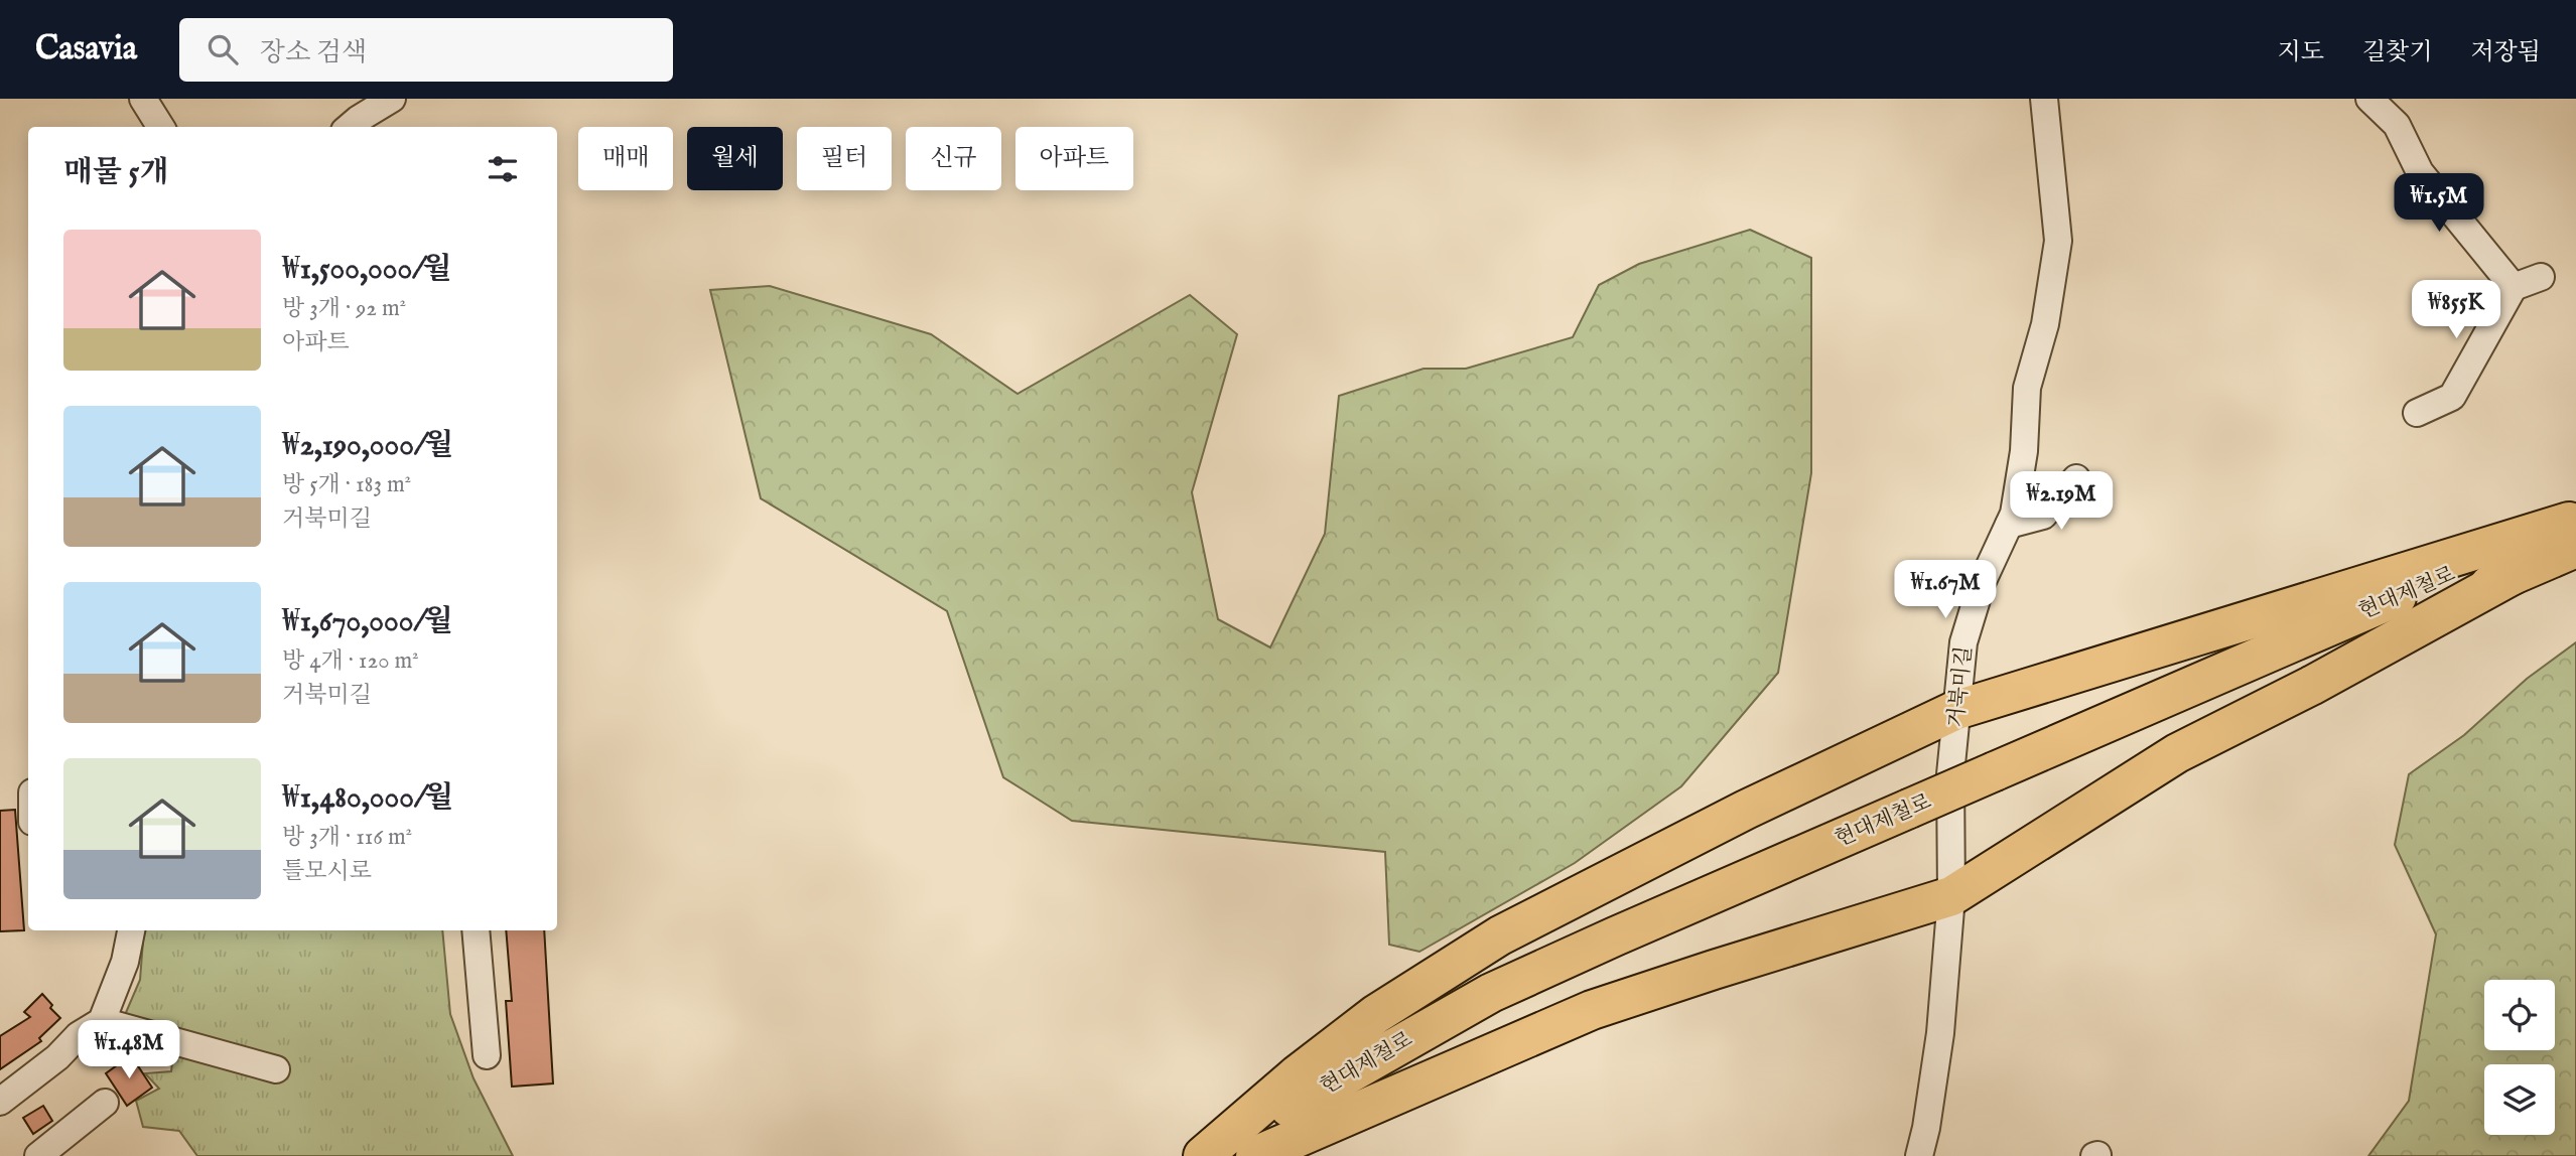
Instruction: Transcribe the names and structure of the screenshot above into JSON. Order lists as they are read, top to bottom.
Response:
{
  "streets": {
    "highway": ["현대제철로"],
    "street": ["거북미길"]
  },
  "page": {
    "header": "Casavia",
    "search": "장소 검색",
    "nav": ["지도", "길찾기", "저장됨"],
    "chip": [
      "매매",
      "월세",
      "필터",
      "신규",
      "아파트"
    ],
    "heading": "매물 5개",
    "price": [
      "₩1.5M",
      "₩855K",
      "₩2.19M",
      "₩1.67M",
      "₩1.48M"
    ],
    "list": [
      {
        "name": "₩1,500,000/월",
        "note": "방 3개 · 92 m² · 아파트"
      },
      {
        "name": "₩2,190,000/월",
        "note": "방 5개 · 183 m² · 거북미길"
      },
      {
        "name": "₩1,670,000/월",
        "note": "방 4개 · 120 m² · 거북미길"
      },
      {
        "name": "₩1,480,000/월",
        "note": "방 3개 · 116 m² · 틀모시로"
      }
    ]
  }
}
